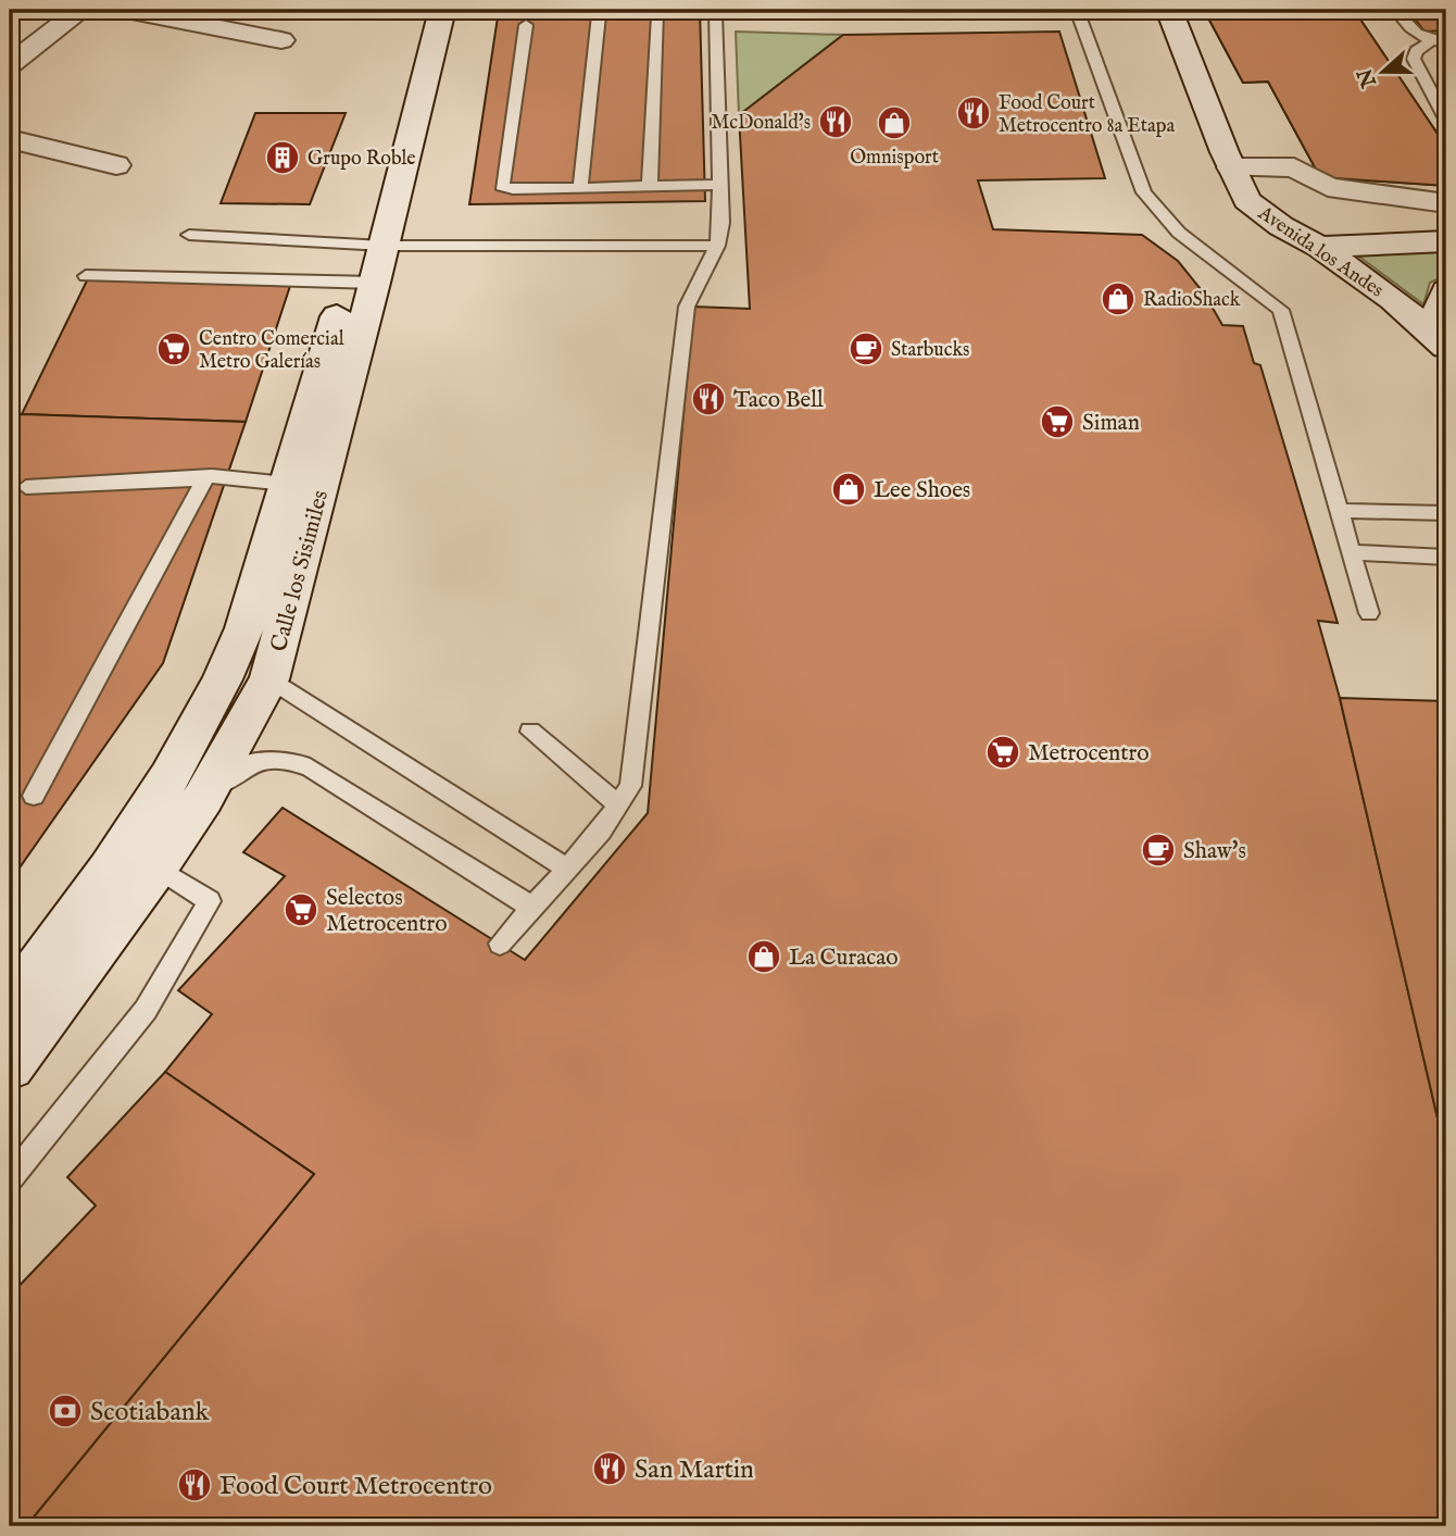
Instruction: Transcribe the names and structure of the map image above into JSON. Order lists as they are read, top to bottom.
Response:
{
  "streets": {
    "main road": ["Avenida los Andes", "Calle los Sisimiles"]
  },
  "places": {
    "restaurant": [
      "Food Court Metrocentro 8a Etapa",
      "McDonald's",
      "Taco Bell",
      "San Martin",
      "Food Court Metrocentro"
    ],
    "shop": [
      "Omnisport",
      "RadioShack",
      "Lee Shoes",
      "La Curacao"
    ],
    "building": ["Grupo Roble"],
    "supermarket": [
      "Centro Comercial Metro Galerías",
      "Siman",
      "Metrocentro",
      "Selectos Metrocentro"
    ],
    "cafe": ["Starbucks", "Shaw's"],
    "bank": ["Scotiabank"]
  },
  "north": "left"
}
